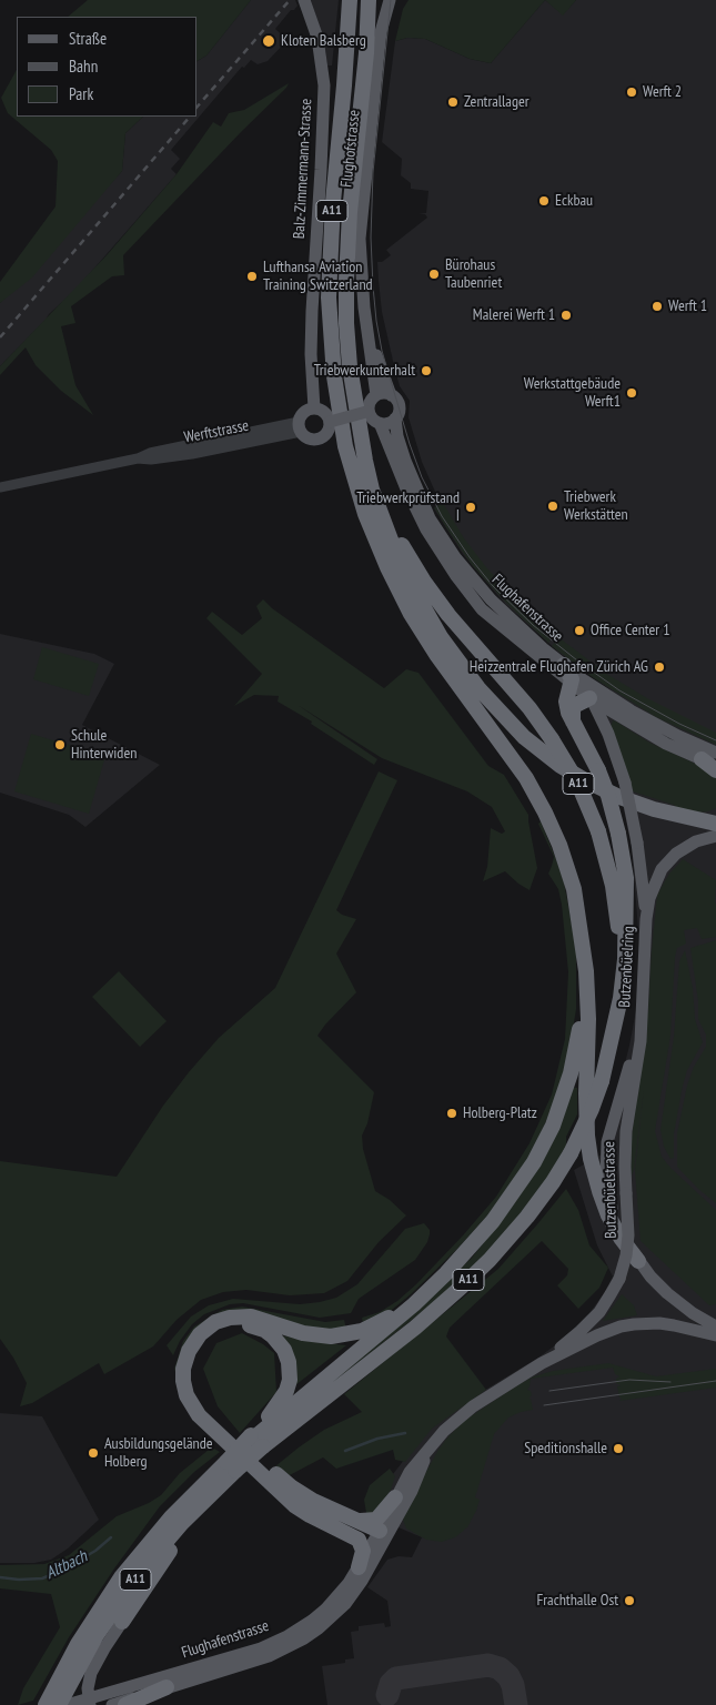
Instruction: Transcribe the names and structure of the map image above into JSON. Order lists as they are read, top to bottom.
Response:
{
  "streets": {
    "highway": ["A11"],
    "main road": [
      "Flughofstrasse",
      "Balz-Zimmermann-Strasse",
      "Flughafenstrasse",
      "Butzenbüelring",
      "Butzenbüelstrasse"
    ],
    "street": ["Werftstrasse"]
  },
  "crossings": [
    ["Flughofstrasse", "Flughafenstrasse"],
    ["Balz-Zimmermann-Strasse", "Werftstrasse"],
    ["Flughafenstrasse", "Butzenbüelstrasse"],
    ["Butzenbüelring", "Butzenbüelstrasse"]
  ],
  "water": ["Altbach"],
  "places": [
    "Kloten Balsberg",
    "Werft 2",
    "Zentrallager",
    "Eckbau",
    "Bürohaus Taubenriet",
    "Lufthansa Aviation Training Switzerland",
    "Werft 1",
    "Malerei Werft 1",
    "Triebwerkunterhalt",
    "Werkstattgebäude Werft1",
    "Triebwerk Werkstätten",
    "Triebwerkprüfstand I",
    "Office Center 1",
    "Heizzentrale Flughafen Zürich AG",
    "Schule Hinterwiden",
    "Holberg-Platz",
    "Speditionshalle",
    "Ausbildungsgelände Holberg",
    "Frachthalle Ost"
  ],
  "legend": ["Straße", "Bahn", "Park"]
}
